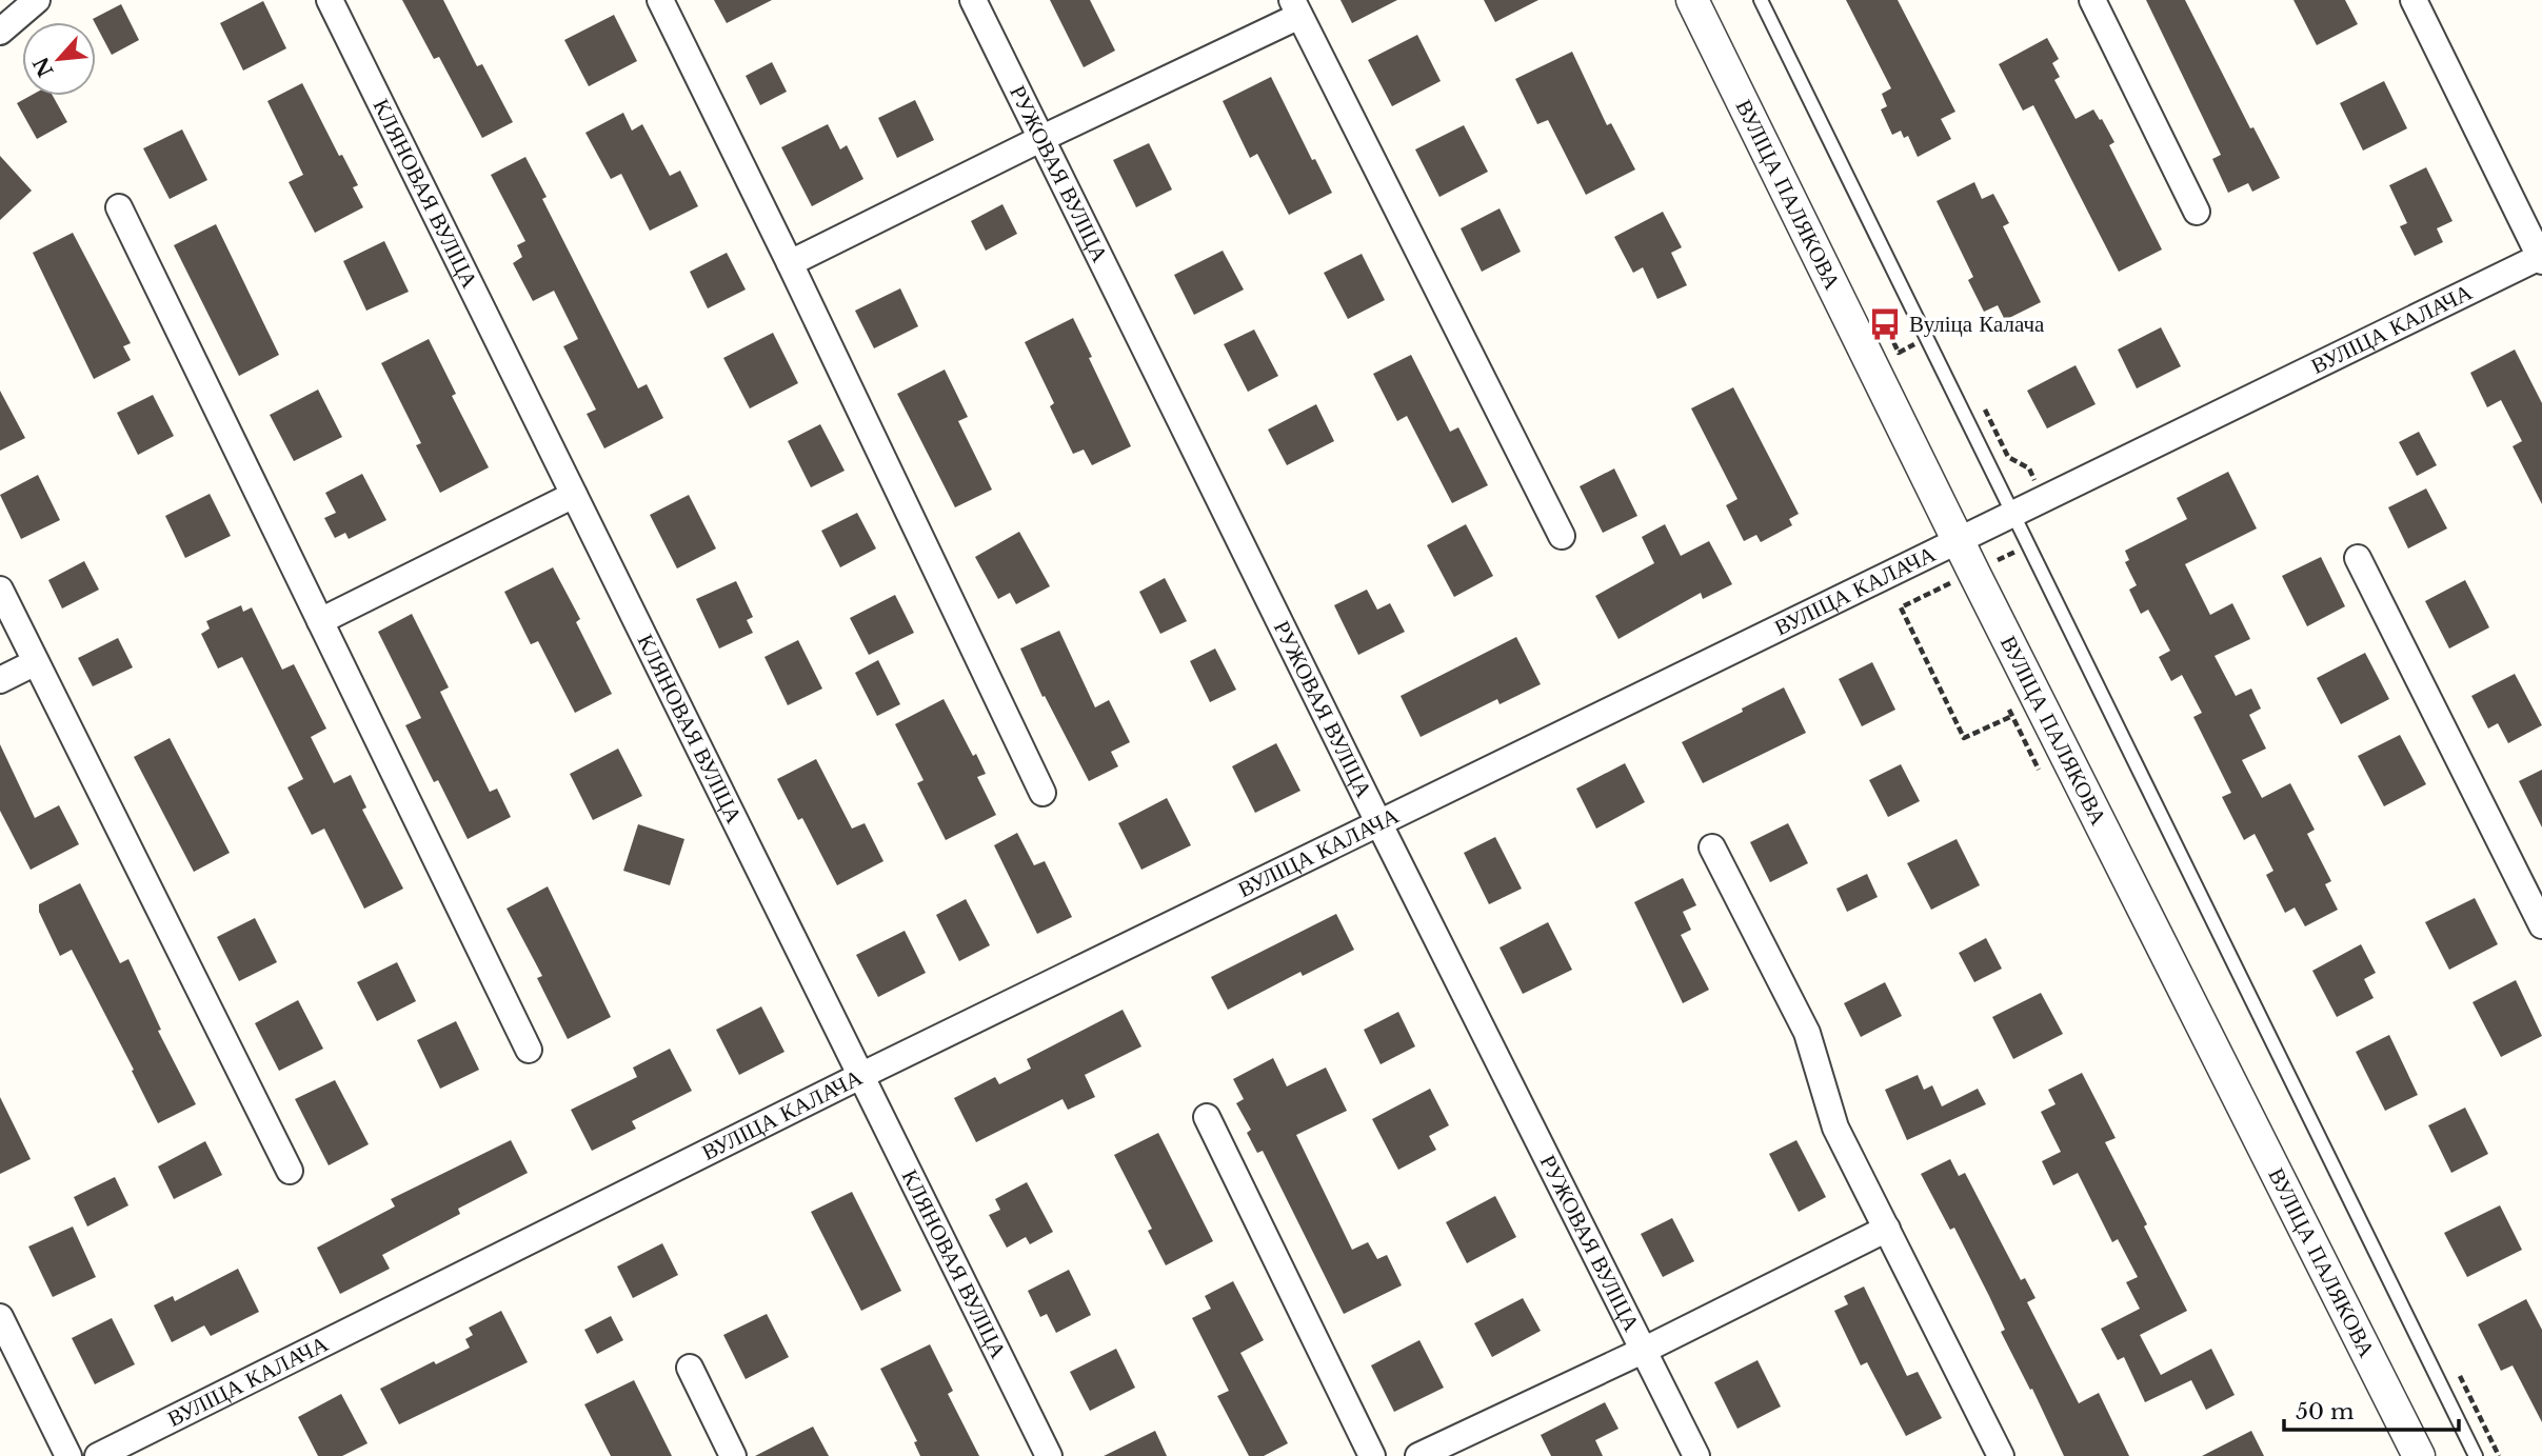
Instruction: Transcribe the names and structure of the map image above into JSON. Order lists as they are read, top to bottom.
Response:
{
  "streets": {
    "street": [
      "РУЖОВАЯ ВУЛІЦА",
      "КЛЯНОВАЯ ВУЛІЦА",
      "ВУЛІЦА ПАЛЯКОВА",
      "ВУЛІЦА КАЛАЧА"
    ]
  },
  "crossings": [
    ["РУЖОВАЯ ВУЛІЦА", "ВУЛІЦА КАЛАЧА"],
    ["КЛЯНОВАЯ ВУЛІЦА", "ВУЛІЦА КАЛАЧА"],
    ["ВУЛІЦА ПАЛЯКОВА", "ВУЛІЦА КАЛАЧА"]
  ],
  "places": {
    "bus stop": ["Вуліца Калача"]
  },
  "scale_bar": "50 m",
  "north": "bottom left"
}
